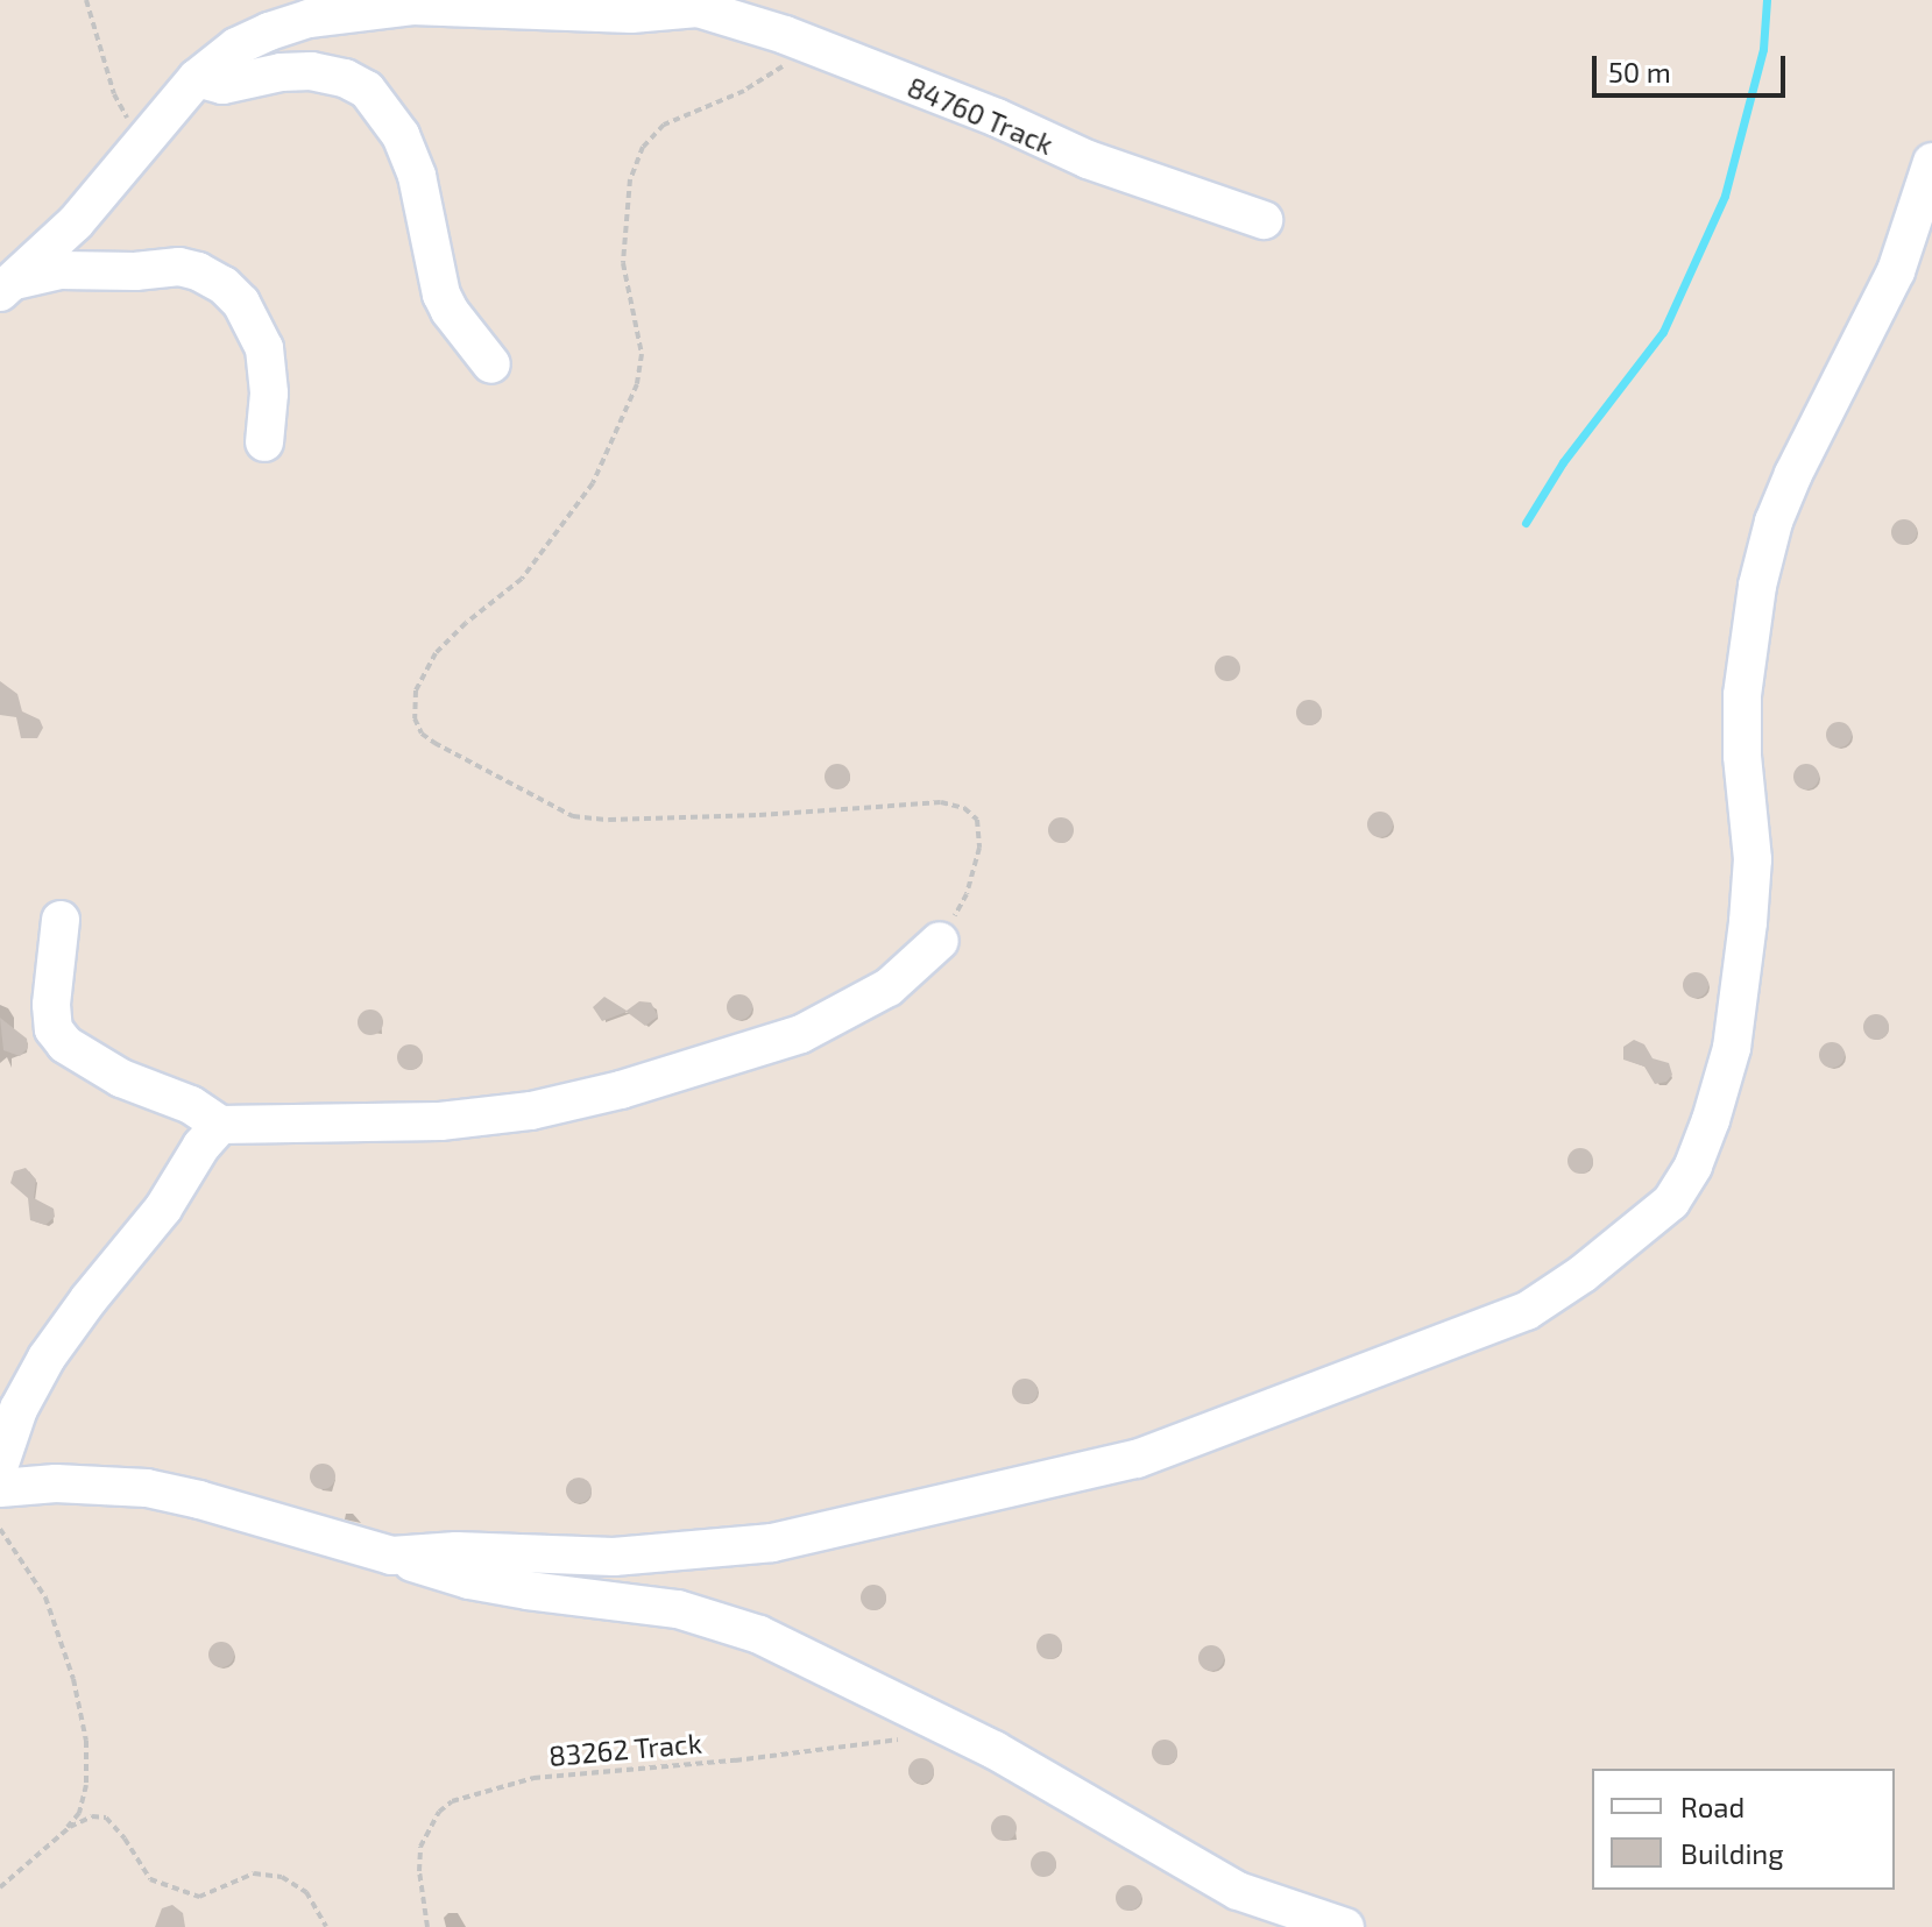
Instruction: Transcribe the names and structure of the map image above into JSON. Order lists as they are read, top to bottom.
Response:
{
  "streets": {
    "street": ["84760 Track"],
    "path": ["83262 Track"]
  },
  "legend": ["Road", "Building"],
  "scale_bar": "50 m"
}
